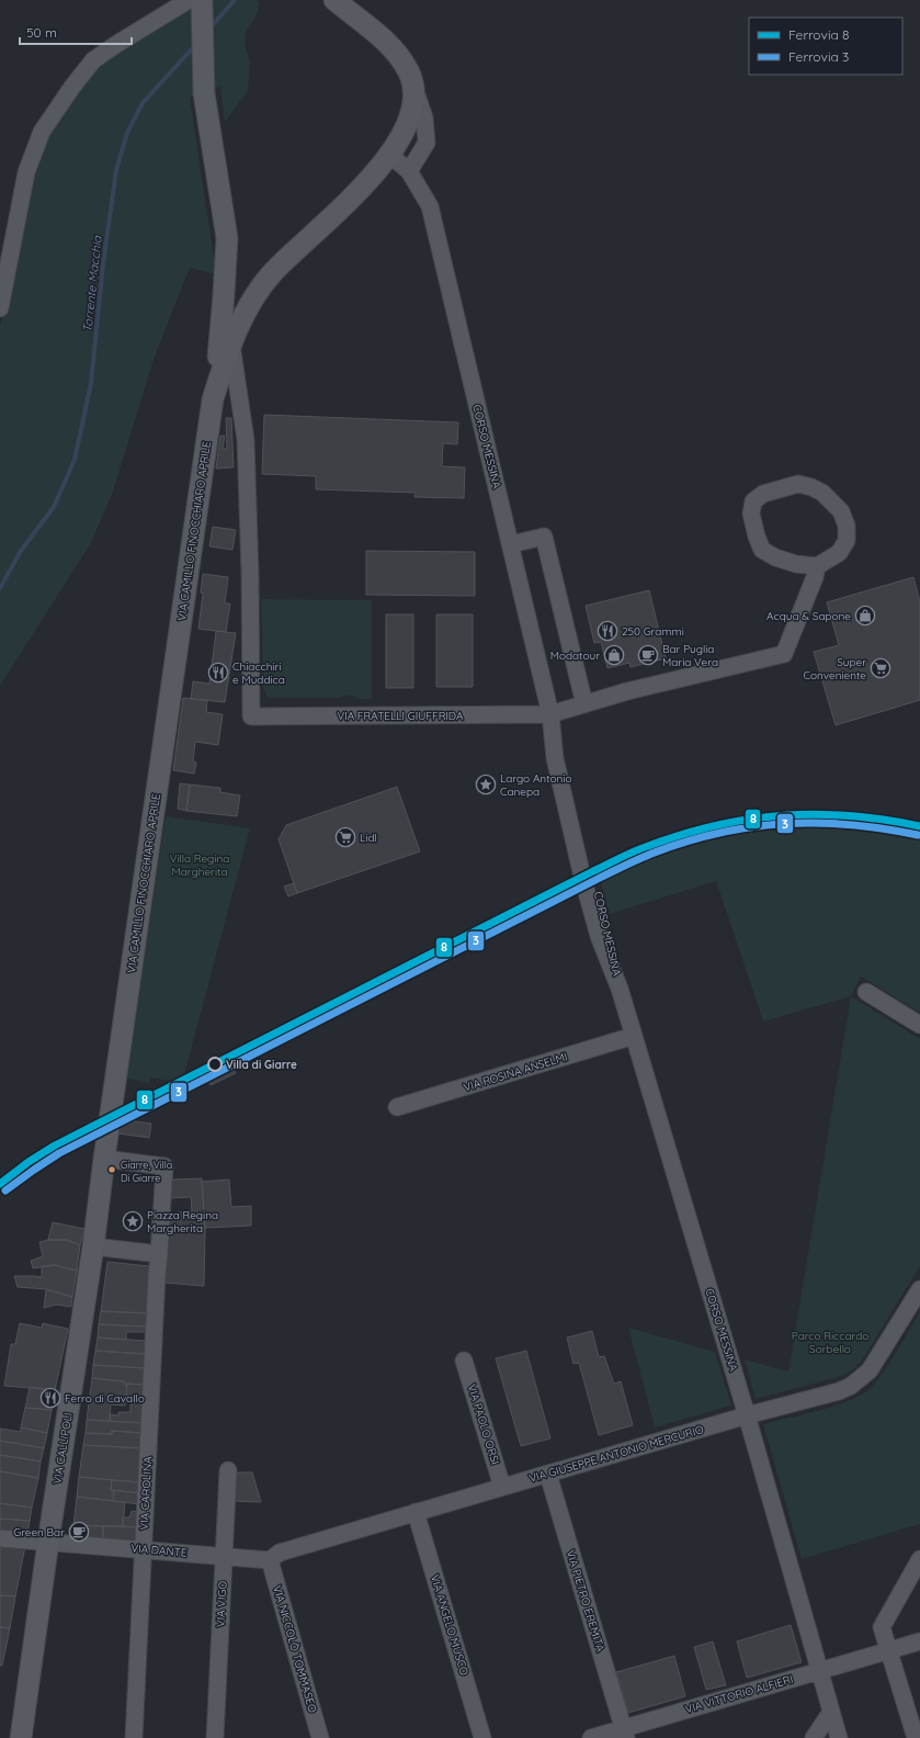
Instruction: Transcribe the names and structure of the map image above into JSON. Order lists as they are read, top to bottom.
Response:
{
  "streets": {
    "main road": ["VIA CAMILLO FINOCCHIARO APRILE", "VIA CALLIPOLI"],
    "street": [
      "CORSO MESSINA",
      "VIA FRATELLI GIUFFRIDA",
      "VIA ROSINA ANSELMI",
      "VIA PAOLO ORSI",
      "VIA GIUSEPPE ANTONIO MERCURIO",
      "VIA CAROLINA",
      "VIA DANTE",
      "VIA PIETRO EREMITA",
      "VIA VIGO",
      "VIA ANGELO MUSCO",
      "VIA NICCOLÒ TOMMASEO",
      "VIA VITTORIO ALFIERI"
    ]
  },
  "crossings": [
    ["CORSO MESSINA", "VIA CAMILLO FINOCCHIARO APRILE"],
    ["CORSO MESSINA", "VIA FRATELLI GIUFFRIDA"],
    ["CORSO MESSINA", "VIA ROSINA ANSELMI"],
    ["CORSO MESSINA", "VIA GIUSEPPE ANTONIO MERCURIO"],
    ["CORSO MESSINA", "VIA VITTORIO ALFIERI"],
    ["VIA CAMILLO FINOCCHIARO APRILE", "VIA FRATELLI GIUFFRIDA"],
    ["VIA CAMILLO FINOCCHIARO APRILE", "VIA CALLIPOLI"],
    ["VIA CAMILLO FINOCCHIARO APRILE", "VIA CAROLINA"],
    ["VIA PAOLO ORSI", "VIA GIUSEPPE ANTONIO MERCURIO"],
    ["VIA CALLIPOLI", "VIA CAROLINA"],
    ["VIA CALLIPOLI", "VIA DANTE"],
    ["VIA GIUSEPPE ANTONIO MERCURIO", "VIA DANTE"],
    ["VIA GIUSEPPE ANTONIO MERCURIO", "VIA PIETRO EREMITA"],
    ["VIA GIUSEPPE ANTONIO MERCURIO", "VIA ANGELO MUSCO"],
    ["VIA GIUSEPPE ANTONIO MERCURIO", "VIA NICCOLÒ TOMMASEO"],
    ["VIA CAROLINA", "VIA DANTE"],
    ["VIA DANTE", "VIA VIGO"],
    ["VIA DANTE", "VIA NICCOLÒ TOMMASEO"],
    ["VIA PIETRO EREMITA", "VIA VITTORIO ALFIERI"]
  ],
  "water": ["Torrente Macchia"],
  "parks": ["Villa Regina Margherita", "Parco Riccardo Sorbello"],
  "places": {
    "shop": ["Acqua & Sapone", "Modatour"],
    "restaurant": ["250 Grammi", "Chiacchiri e Muddica", "Ferro di Cavallo"],
    "cafe": ["Bar Puglia Maria Vera", "Green Bar"],
    "supermarket": ["Super Conveniente", "Lidl"],
    "place": ["Largo Antonio Canepa", "Piazza Regina Margherita"],
    "other": ["Villa di Giarre", "Giarre, Villa Di Giarre"]
  },
  "lines": ["rail line 8", "rail line 3"],
  "legend": ["Ferrovia 8", "Ferrovia 3"],
  "scale_bar": "50 m"
}
